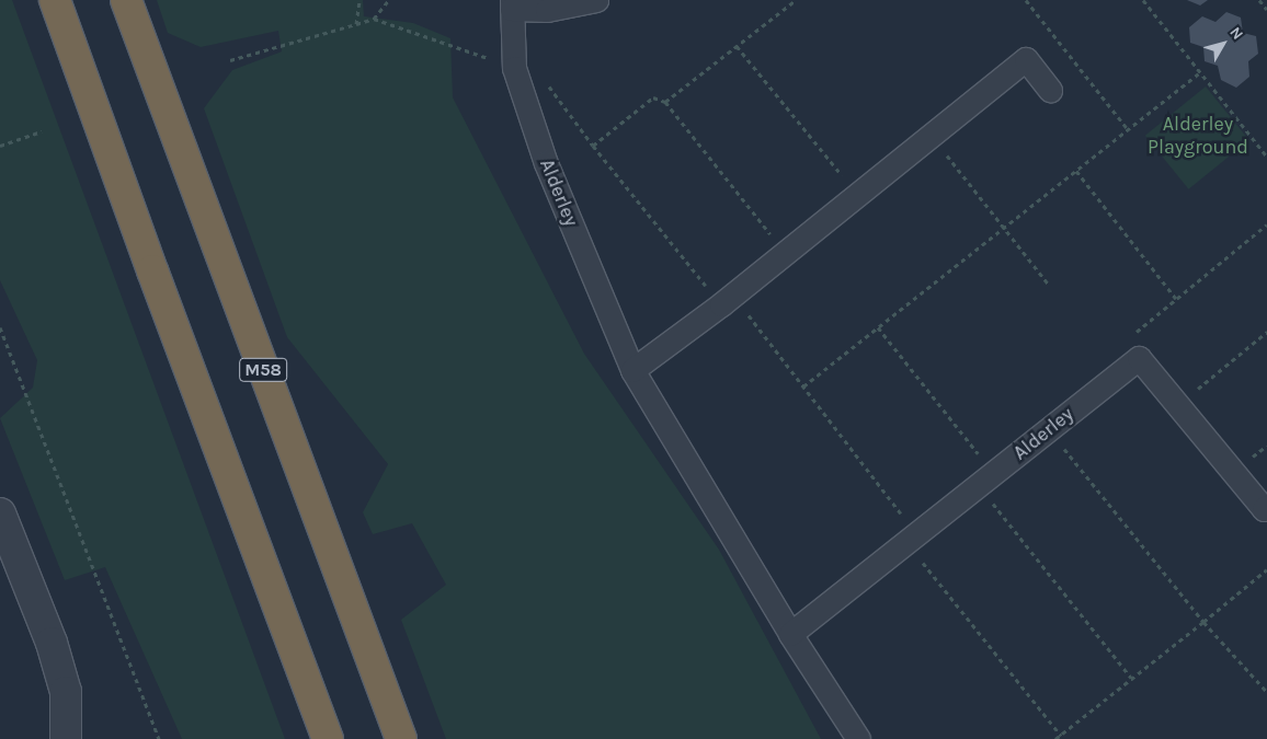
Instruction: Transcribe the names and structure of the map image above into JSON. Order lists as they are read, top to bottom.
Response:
{
  "streets": {
    "highway": ["M58"],
    "street": ["Alderley"]
  },
  "parks": ["Alderley Playground"],
  "north": "top right"
}
